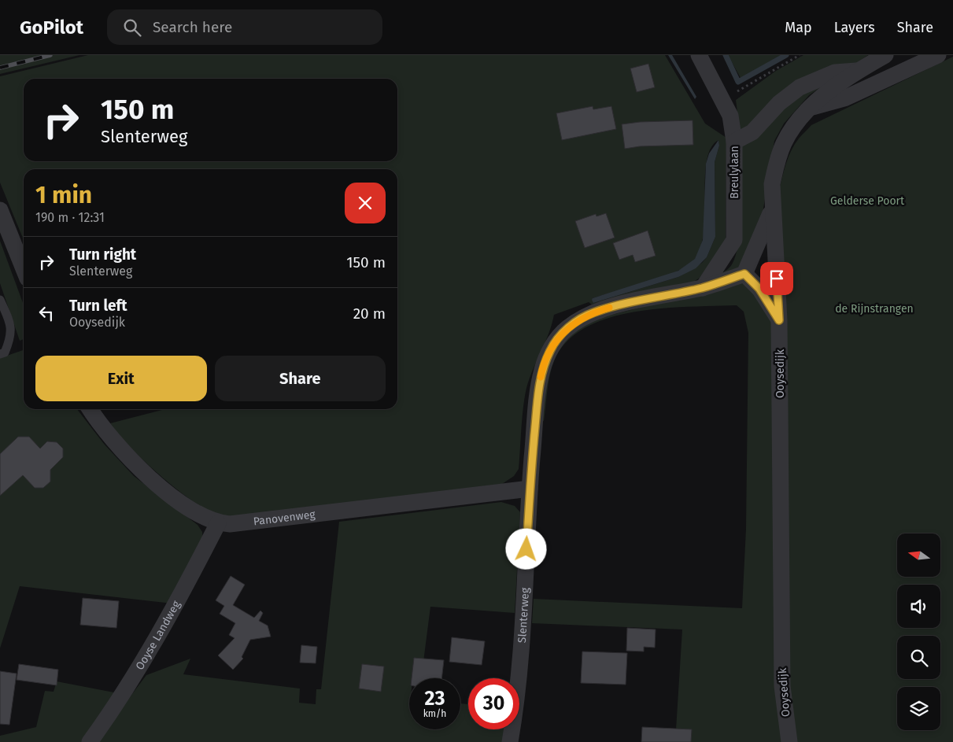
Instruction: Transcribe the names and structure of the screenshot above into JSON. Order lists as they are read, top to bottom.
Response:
{
  "streets": {
    "street": [
      "Breulylaan",
      "Ooysedijk",
      "Panovenweg",
      "Slenterweg",
      "Ooyse Landweg"
    ]
  },
  "crossings": [
    ["Breulylaan", "Slenterweg"],
    ["Panovenweg", "Slenterweg"],
    ["Panovenweg", "Ooyse Landweg"]
  ],
  "parks": ["Gelderse Poort", "de Rijnstrangen"],
  "north": "left",
  "page": {
    "header": "GoPilot",
    "search": "Search here",
    "nav": ["Map", "Layers", "Share"],
    "turn": ["150 m", "Slenterweg"],
    "heading": ["1 min", "190 m · 12:31"],
    "list": [
      {
        "name": "Turn right",
        "note": "Slenterweg",
        "value": "150 m"
      },
      {
        "name": "Turn left",
        "note": "Ooysedijk",
        "value": "20 m"
      }
    ],
    "buttons": ["Exit", "Share"],
    "speed": "23 km/h",
    "limit": "30"
  }
}
